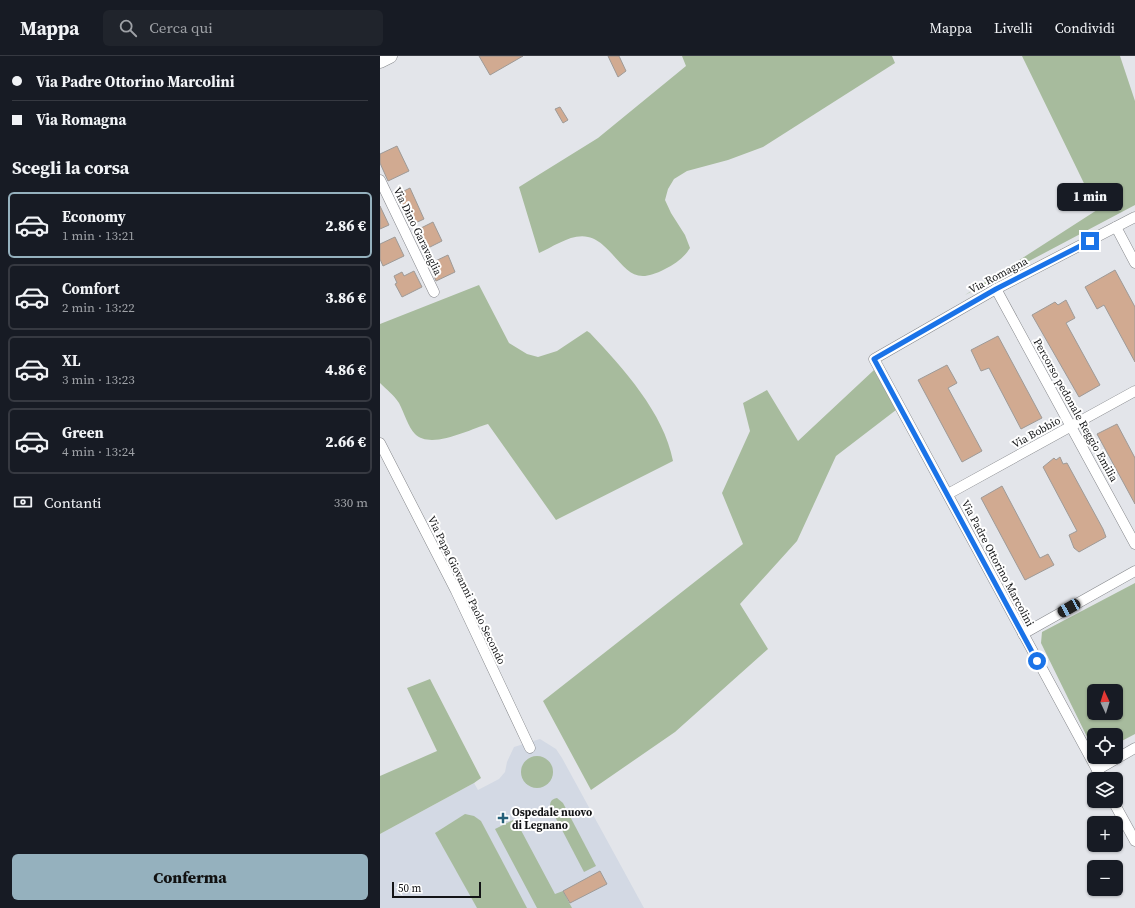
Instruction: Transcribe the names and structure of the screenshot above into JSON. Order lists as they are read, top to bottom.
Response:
{
  "streets": {
    "street": [
      "Via Dino Garavaglia",
      "Via Romagna",
      "Percorso pedonale Reggio Emilia",
      "Via Bobbio",
      "Via Padre Ottorino Marcolini",
      "Via Papa Giovanni Paolo Secondo"
    ]
  },
  "crossings": [
    ["Via Romagna", "Percorso pedonale Reggio Emilia"],
    ["Via Romagna", "Via Padre Ottorino Marcolini"],
    ["Percorso pedonale Reggio Emilia", "Via Bobbio"],
    ["Via Bobbio", "Via Padre Ottorino Marcolini"]
  ],
  "places": {
    "health": ["Ospedale nuovo di Legnano"]
  },
  "scale_bar": "50 m",
  "north": "top",
  "page": {
    "header": "Mappa",
    "search": "Cerca qui",
    "nav": ["Mappa", "Livelli", "Condividi"],
    "banner": ["Via Padre Ottorino Marcolini", "Via Romagna"],
    "heading": "Scegli la corsa",
    "bubble": "1 min",
    "list": [
      {
        "name": "Economy",
        "note": "1 min · 13:21",
        "value": "2.86 €"
      },
      {
        "name": "Comfort",
        "note": "2 min · 13:22",
        "value": "3.86 €"
      },
      {
        "name": "XL",
        "note": "3 min · 13:23",
        "value": "4.86 €"
      },
      {
        "name": "Green",
        "note": "4 min · 13:24",
        "value": "2.66 €"
      }
    ],
    "pay": ["Contanti", "330 m"],
    "map_buttons": ["+", "−"],
    "buttons": "Conferma",
    "scale": "50 m"
  }
}
